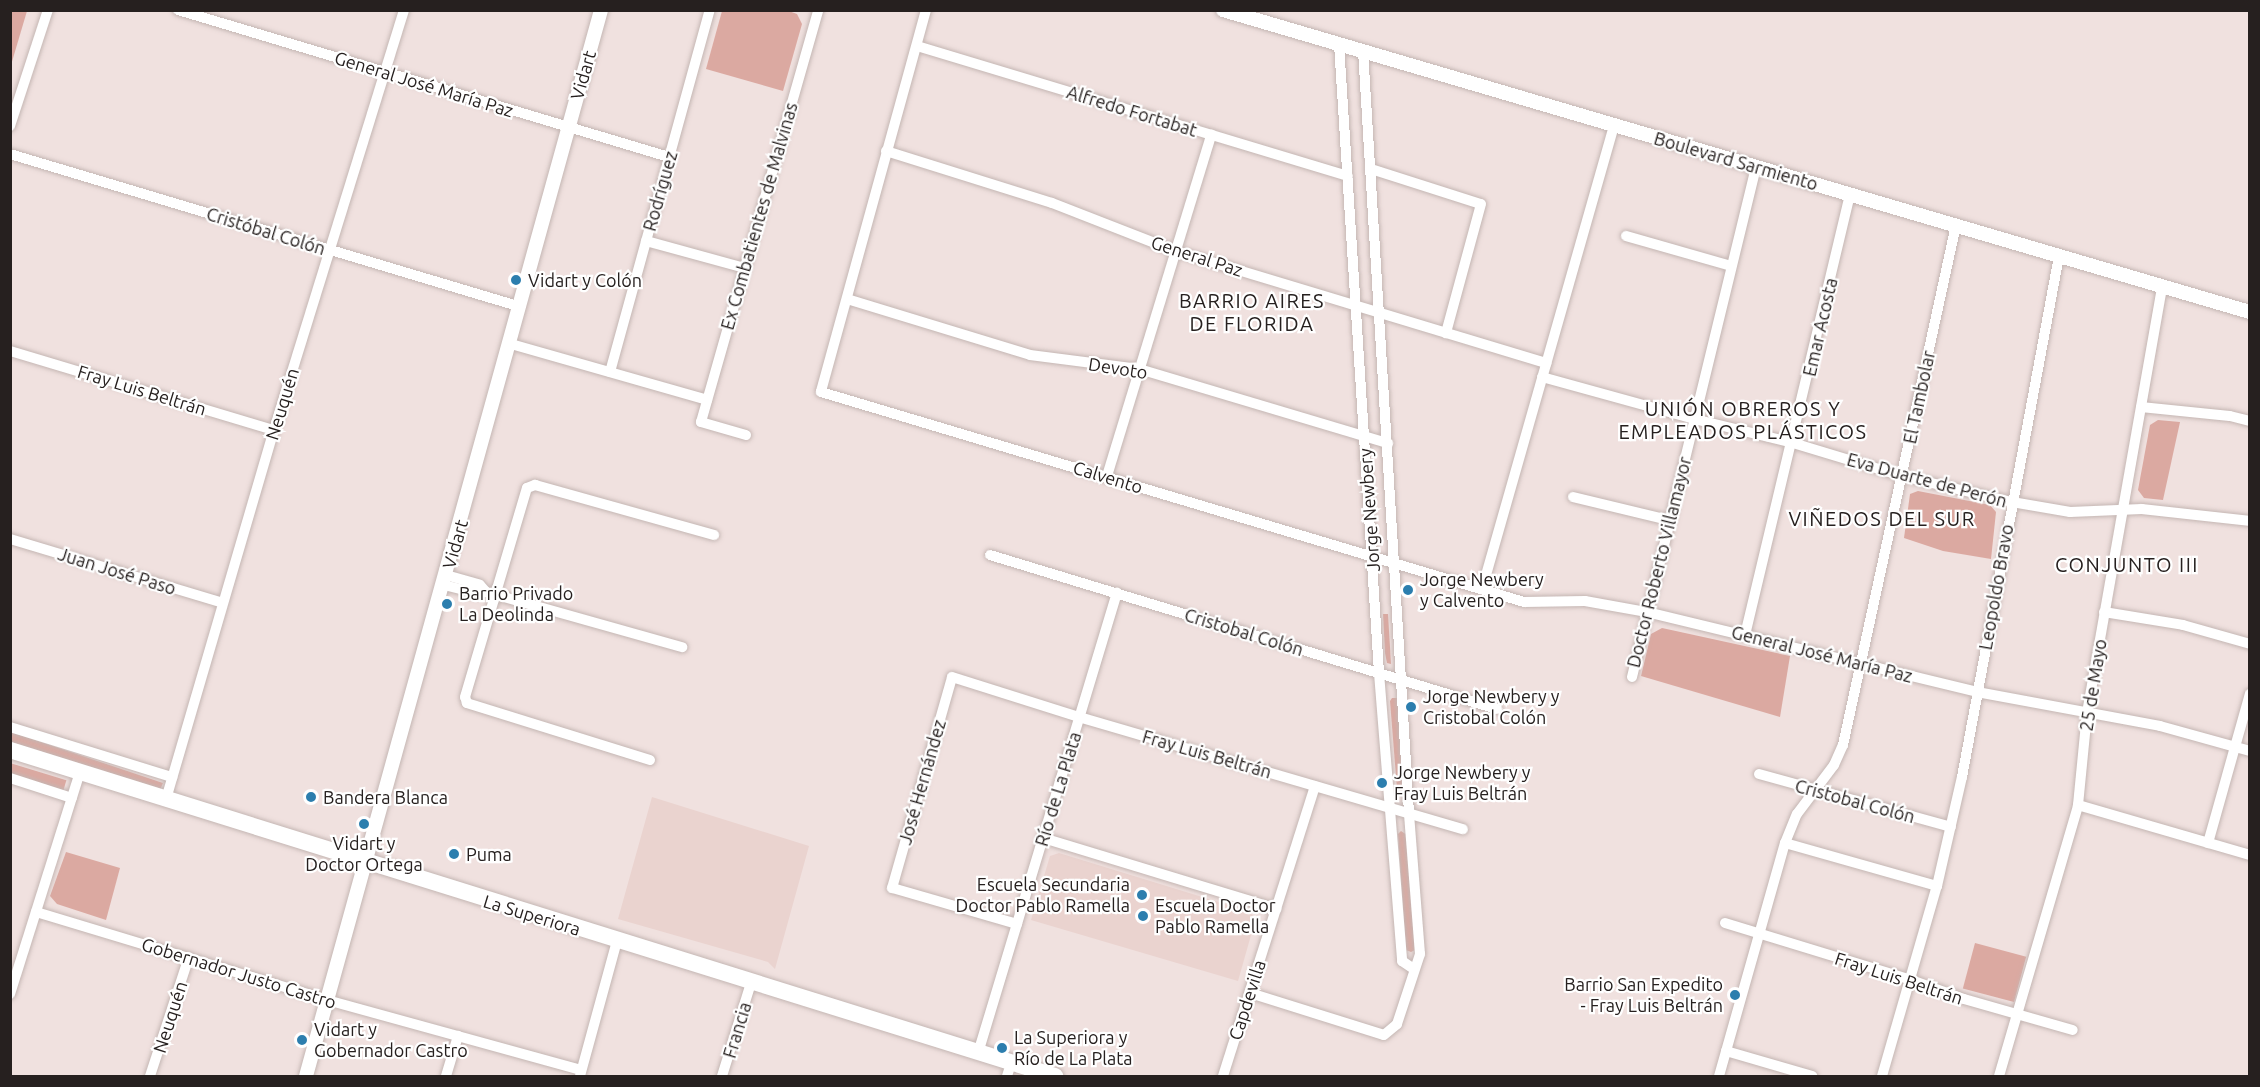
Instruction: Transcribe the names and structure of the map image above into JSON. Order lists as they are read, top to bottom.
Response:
{
  "streets": {
    "main road": ["La Superiora"],
    "street": [
      "Vidart",
      "General José María Paz",
      "Alfredo Fortabat",
      "Boulevard Sarmiento",
      "Rodríguez",
      "Ex Combatientes de Malvinas",
      "Cristóbal Colón",
      "General Paz",
      "Emar Acosta",
      "Devoto",
      "Fray Luis Beltrán",
      "El Tambolar",
      "Neuquén",
      "Calvento",
      "Eva Duarte de Perón",
      "Jorge Newbery",
      "Doctor Roberto Villamayor",
      "Juan José Paso",
      "Leopoldo Bravo",
      "Cristobal Colón",
      "25 de Mayo",
      "José Hernández",
      "Río de La Plata",
      "Gobernador Justo Castro",
      "Capdevilla",
      "Francia"
    ]
  },
  "crossings": [
    ["Vidart", "General José María Paz"],
    ["Vidart", "Cristóbal Colón"],
    ["Vidart", "La Superiora"],
    ["Vidart", "Gobernador Justo Castro"],
    ["General José María Paz", "Rodríguez"],
    ["General José María Paz", "Emar Acosta"],
    ["General José María Paz", "El Tambolar"],
    ["General José María Paz", "Neuquén"],
    ["General José María Paz", "Calvento"],
    ["General José María Paz", "Jorge Newbery"],
    ["General José María Paz", "Doctor Roberto Villamayor"],
    ["General José María Paz", "Leopoldo Bravo"],
    ["General José María Paz", "25 de Mayo"],
    ["Alfredo Fortabat", "Jorge Newbery"],
    ["Boulevard Sarmiento", "Emar Acosta"],
    ["Boulevard Sarmiento", "El Tambolar"],
    ["Boulevard Sarmiento", "Jorge Newbery"],
    ["Boulevard Sarmiento", "Doctor Roberto Villamayor"],
    ["Boulevard Sarmiento", "Leopoldo Bravo"],
    ["Boulevard Sarmiento", "25 de Mayo"],
    ["Cristóbal Colón", "Neuquén"],
    ["General Paz", "Jorge Newbery"],
    ["Emar Acosta", "Eva Duarte de Perón"],
    ["Devoto", "Calvento"],
    ["Devoto", "Jorge Newbery"],
    ["Fray Luis Beltrán", "El Tambolar"],
    ["Fray Luis Beltrán", "Neuquén"],
    ["Fray Luis Beltrán", "Jorge Newbery"],
    ["Fray Luis Beltrán", "Leopoldo Bravo"],
    ["Fray Luis Beltrán", "25 de Mayo"],
    ["Fray Luis Beltrán", "José Hernández"],
    ["Fray Luis Beltrán", "Río de La Plata"],
    ["Fray Luis Beltrán", "Capdevilla"],
    ["El Tambolar", "Eva Duarte de Perón"],
    ["El Tambolar", "Cristobal Colón"],
    ["Neuquén", "Juan José Paso"],
    ["Neuquén", "La Superiora"],
    ["Neuquén", "Gobernador Justo Castro"],
    ["Calvento", "Jorge Newbery"],
    ["Eva Duarte de Perón", "Doctor Roberto Villamayor"],
    ["Eva Duarte de Perón", "Leopoldo Bravo"],
    ["Eva Duarte de Perón", "25 de Mayo"],
    ["Jorge Newbery", "Cristobal Colón"],
    ["Jorge Newbery", "Capdevilla"],
    ["Leopoldo Bravo", "Cristobal Colón"],
    ["Cristobal Colón", "Río de La Plata"],
    ["José Hernández", "Río de La Plata"],
    ["Río de La Plata", "La Superiora"],
    ["La Superiora", "Francia"]
  ],
  "districts": [
    "BARRIO AIRES DE FLORIDA",
    "UNIÓN OBREROS Y EMPLEADOS PLÁSTICOS",
    "VIÑEDOS DEL SUR",
    "CONJUNTO III"
  ],
  "places": [
    "Vidart y Colón",
    "Jorge Newbery y Calvento",
    "Barrio Privado La Deolinda",
    "Jorge Newbery y Cristobal Colón",
    "Jorge Newbery y Fray Luis Beltrán",
    "Bandera Blanca",
    "Vidart y Doctor Ortega",
    "Puma",
    "Escuela Secundaria Doctor Pablo Ramella",
    "Escuela Doctor Pablo Ramella",
    "Barrio San Expedito - Fray Luis Beltrán",
    "Vidart y Gobernador Castro",
    "La Superiora y Río de La Plata"
  ]
}
